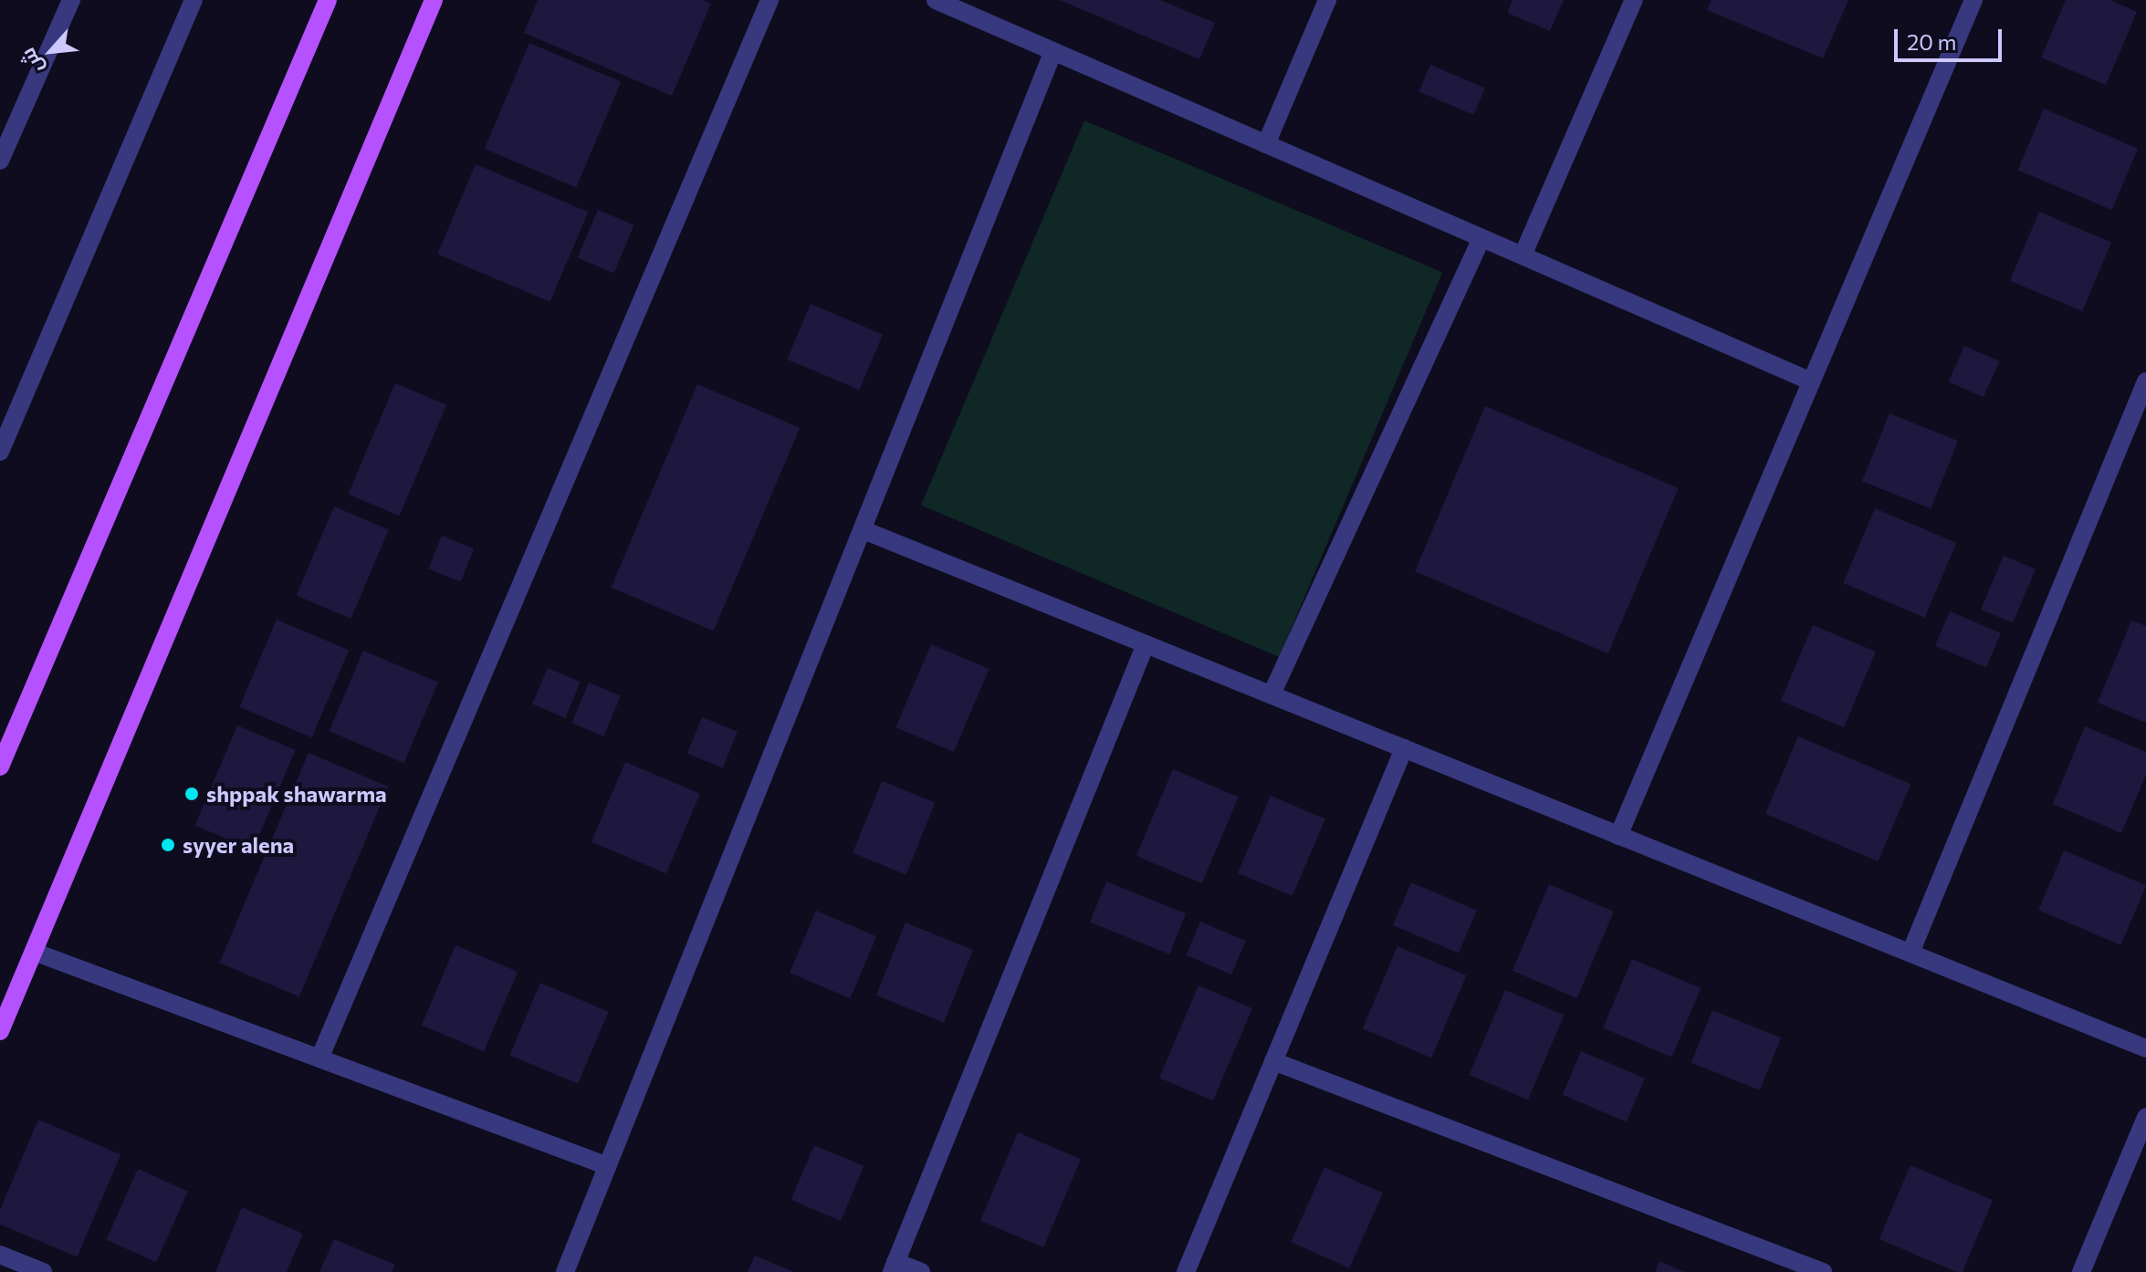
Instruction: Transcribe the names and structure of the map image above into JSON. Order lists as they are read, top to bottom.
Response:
{
  "places": ["shppak shawarma", "syyer alena"],
  "scale_bar": "20 m",
  "north": "bottom left"
}
